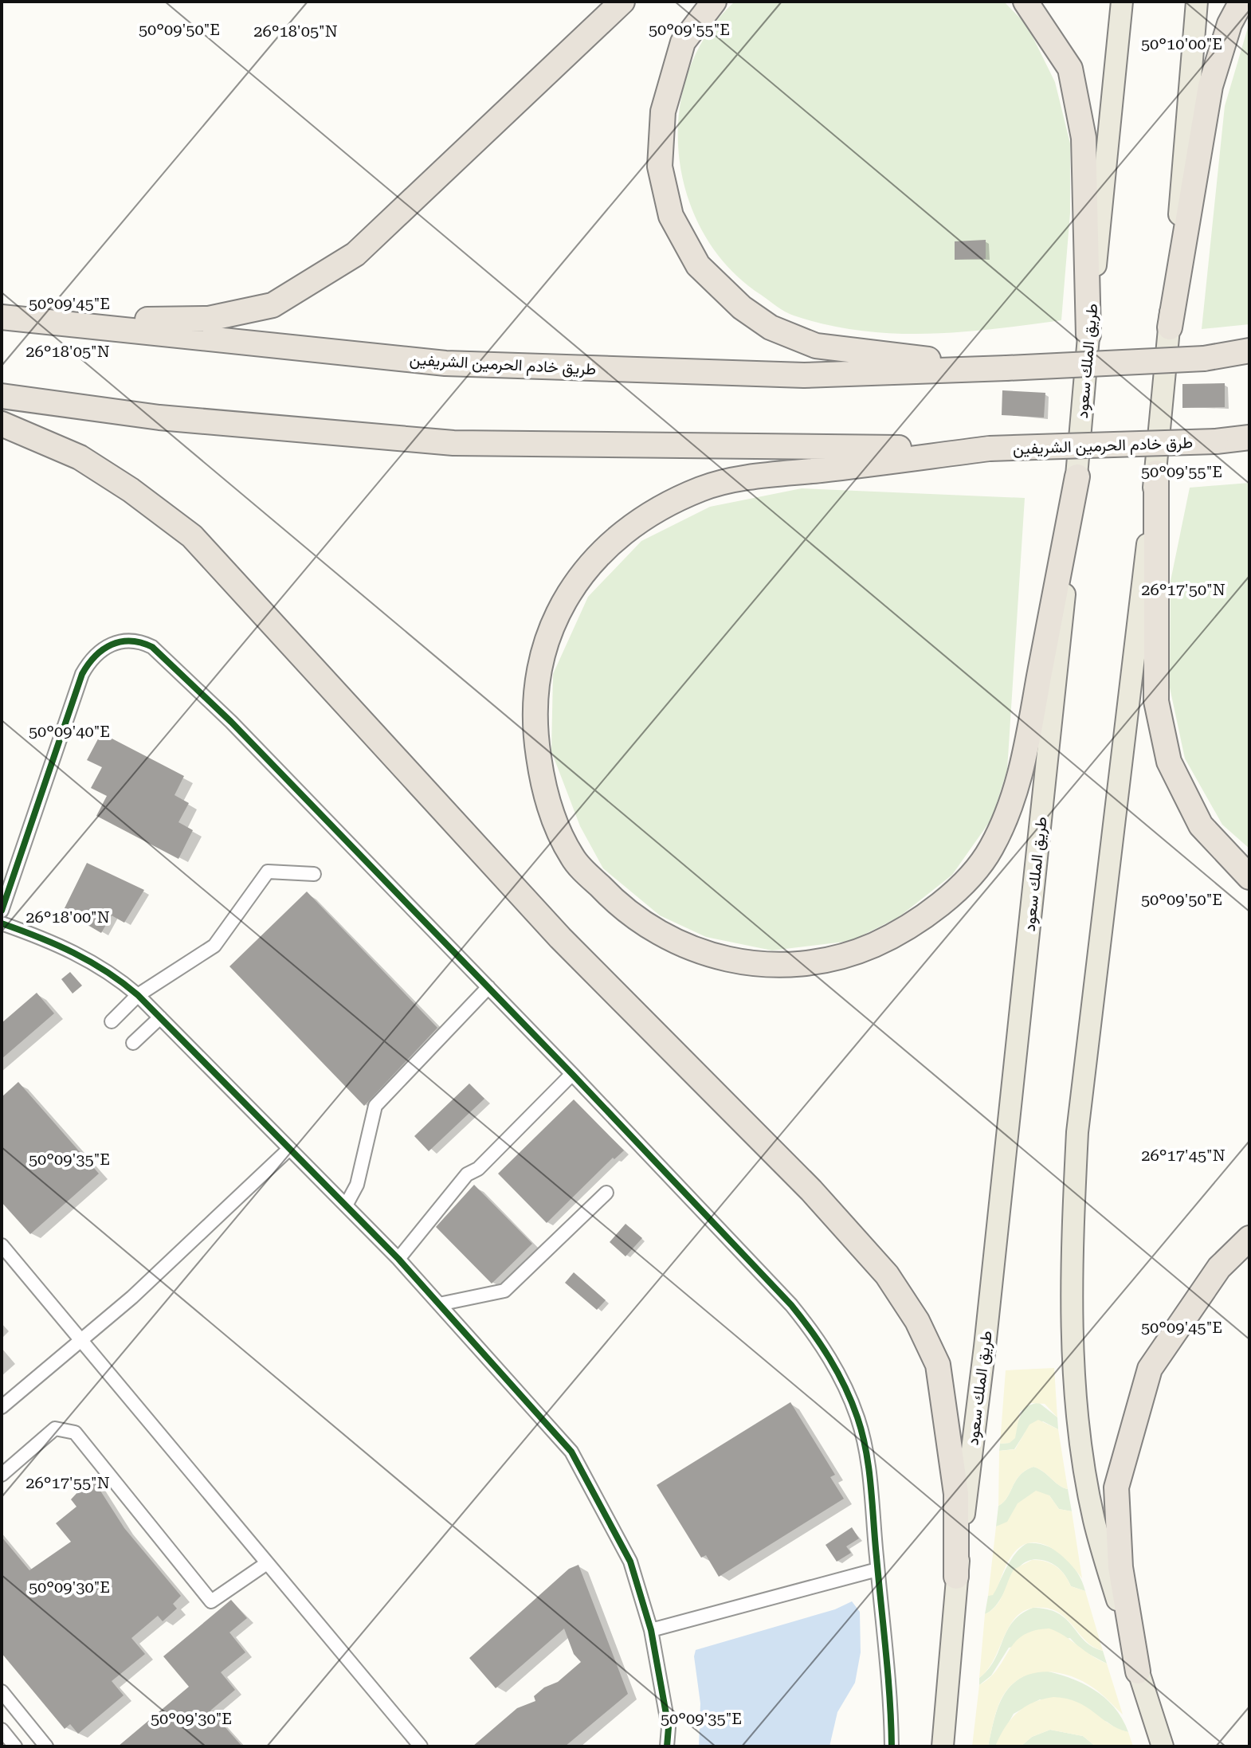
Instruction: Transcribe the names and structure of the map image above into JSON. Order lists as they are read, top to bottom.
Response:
{
  "streets": {
    "highway": ["طريق خادم الحرمين الشريفين", "طرق خادم الحرمين الشريفين"],
    "main road": ["طريق الملك سعود"]
  },
  "coordinates": [
    "50°09'50\"E",
    "50°09'55\"E",
    "26°18'05\"N",
    "50°10'00\"E",
    "50°09'45\"E",
    "26°17'50\"N",
    "50°09'40\"E",
    "26°18'00\"N",
    "26°17'45\"N",
    "50°09'35\"E",
    "26°17'55\"N",
    "50°09'30\"E"
  ]
}
